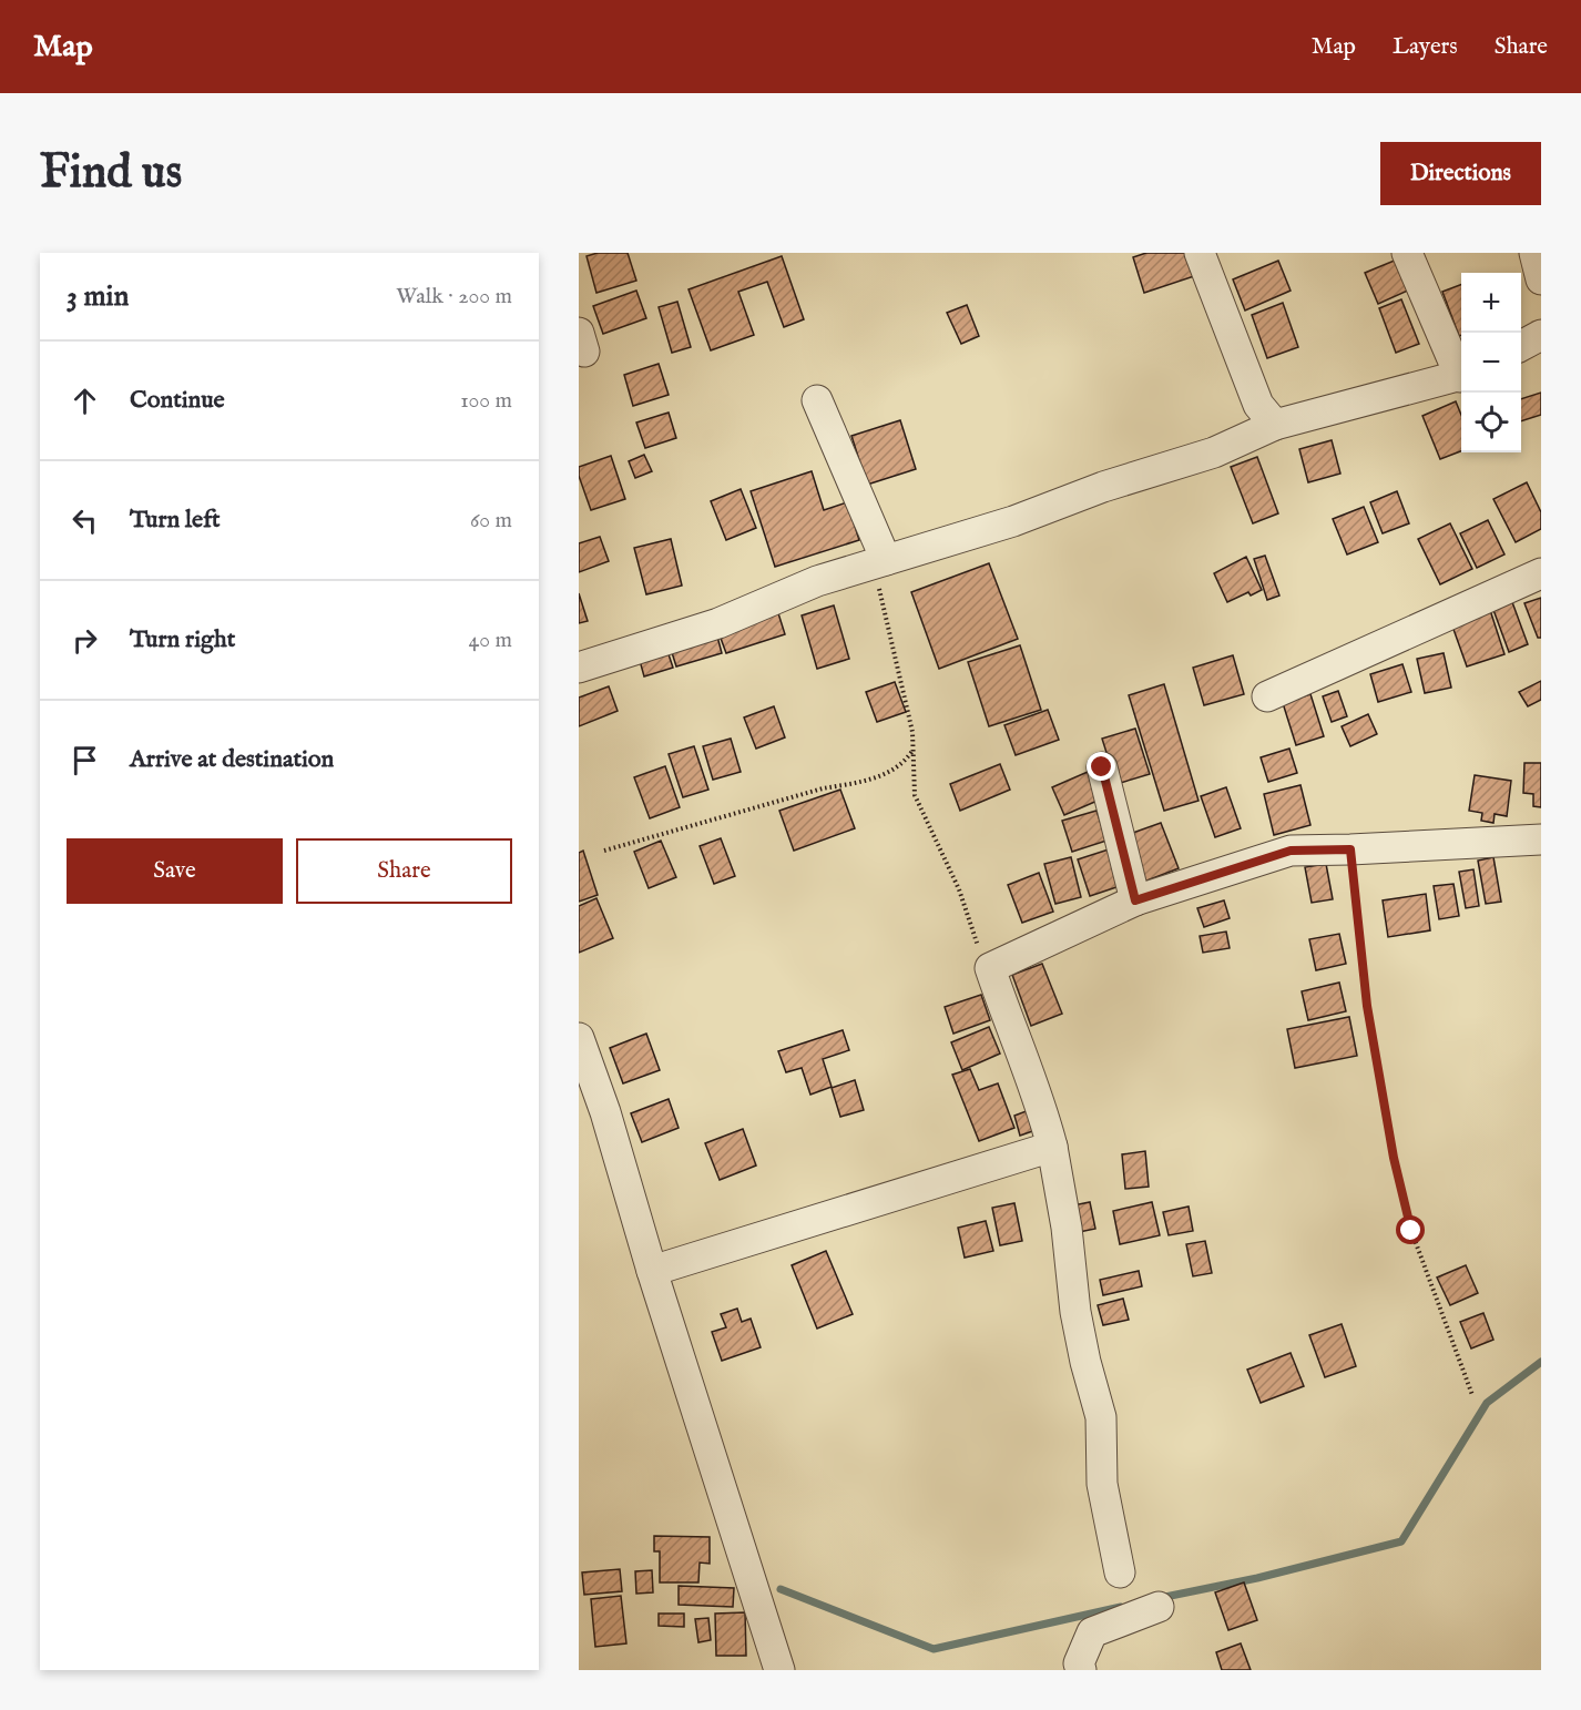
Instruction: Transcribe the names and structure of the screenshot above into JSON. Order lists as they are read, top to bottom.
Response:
{
  "page": {
    "header": "Map",
    "nav": ["Map", "Layers", "Share"],
    "buttons": [
      "Directions",
      ["Save", "Share"]
    ],
    "title": "Find us",
    "heading": ["3 min", "Walk · 200 m"],
    "map_buttons": ["+", "−"],
    "list": [
      ["Continue", "100 m"],
      ["Turn left", "60 m"],
      ["Turn right", "40 m"],
      "Arrive at destination"
    ]
  }
}
